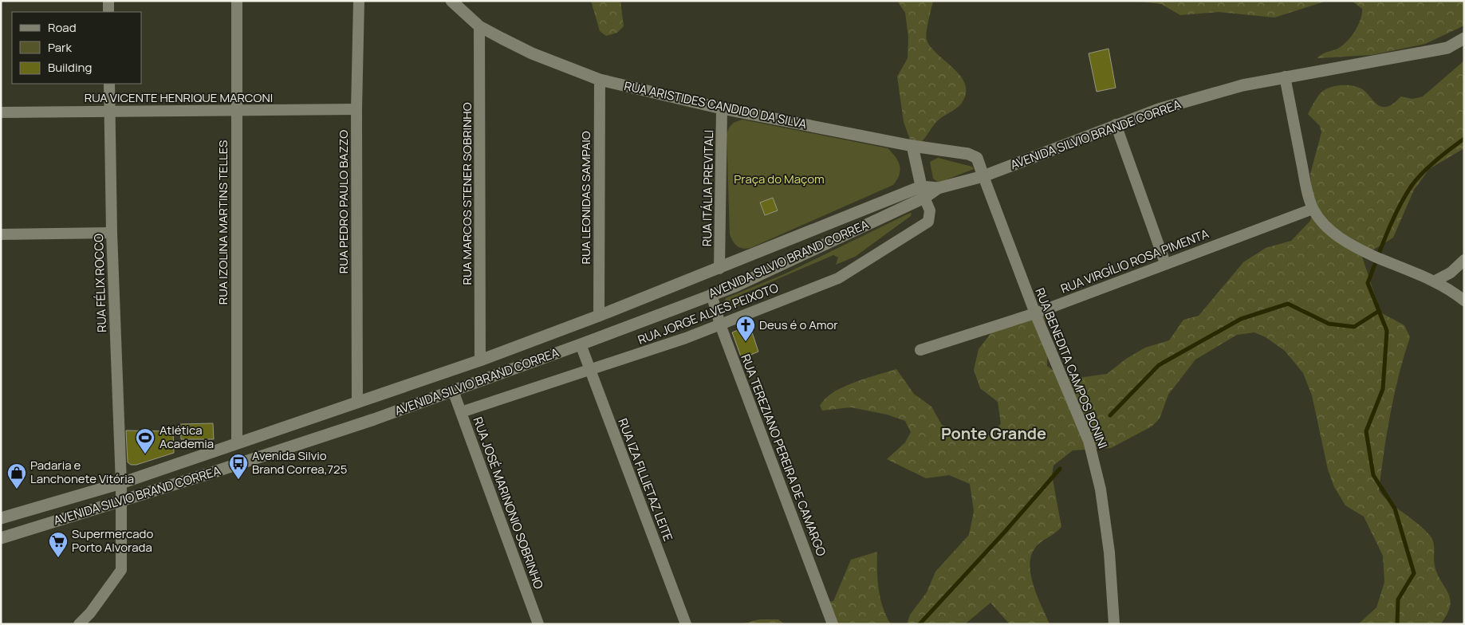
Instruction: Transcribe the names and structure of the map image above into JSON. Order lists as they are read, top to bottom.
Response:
{
  "streets": {
    "main road": ["RUA ARISTIDES CANDIDO DA SILVA", "AVENIDA SILVIO BRANDE CORREA", "AVENIDA SILVIO BRAND CORREA"],
    "street": [
      "RUA VICENTE HENRIQUE MARCONI",
      "RUA ITÁLIA PREVITALI",
      "RUA MARCOS STENER SOBRINHO",
      "RUA LEONIDAS SAMPAIO",
      "RUA PEDRO PAULO BAZZO",
      "RUA IZOLINA MARTINS TELLES",
      "RUA VIRGÍLIO ROSA PIMENTA",
      "RUA FÉLIX ROCCO",
      "RUA JORGE ALVES PEIXOTO",
      "RUA BENEDITA CAMPOS BONINI",
      "RUA TEREZIANO PEREIRA DE CAMARGO",
      "RUA IZA FILLIETAZ LEITE",
      "RUA JOSÉ MARINONIO SOBRINHO"
    ]
  },
  "crossings": [
    ["RUA VICENTE HENRIQUE MARCONI", "RUA PEDRO PAULO BAZZO"],
    ["RUA VICENTE HENRIQUE MARCONI", "RUA IZOLINA MARTINS TELLES"],
    ["RUA VICENTE HENRIQUE MARCONI", "RUA FÉLIX ROCCO"],
    ["RUA ARISTIDES CANDIDO DA SILVA", "AVENIDA SILVIO BRANDE CORREA"],
    ["RUA ARISTIDES CANDIDO DA SILVA", "RUA ITÁLIA PREVITALI"],
    ["RUA ARISTIDES CANDIDO DA SILVA", "RUA MARCOS STENER SOBRINHO"],
    ["RUA ARISTIDES CANDIDO DA SILVA", "RUA LEONIDAS SAMPAIO"],
    ["RUA ARISTIDES CANDIDO DA SILVA", "RUA BENEDITA CAMPOS BONINI"],
    ["AVENIDA SILVIO BRANDE CORREA", "AVENIDA SILVIO BRAND CORREA"],
    ["AVENIDA SILVIO BRANDE CORREA", "RUA JORGE ALVES PEIXOTO"],
    ["AVENIDA SILVIO BRANDE CORREA", "RUA BENEDITA CAMPOS BONINI"],
    ["RUA ITÁLIA PREVITALI", "AVENIDA SILVIO BRAND CORREA"],
    ["RUA MARCOS STENER SOBRINHO", "AVENIDA SILVIO BRAND CORREA"],
    ["RUA LEONIDAS SAMPAIO", "AVENIDA SILVIO BRAND CORREA"],
    ["RUA PEDRO PAULO BAZZO", "AVENIDA SILVIO BRAND CORREA"],
    ["RUA IZOLINA MARTINS TELLES", "AVENIDA SILVIO BRAND CORREA"],
    ["AVENIDA SILVIO BRAND CORREA", "RUA FÉLIX ROCCO"],
    ["AVENIDA SILVIO BRAND CORREA", "RUA JORGE ALVES PEIXOTO"],
    ["AVENIDA SILVIO BRAND CORREA", "RUA TEREZIANO PEREIRA DE CAMARGO"],
    ["AVENIDA SILVIO BRAND CORREA", "RUA IZA FILLIETAZ LEITE"],
    ["AVENIDA SILVIO BRAND CORREA", "RUA JOSÉ MARINONIO SOBRINHO"],
    ["RUA VIRGÍLIO ROSA PIMENTA", "RUA BENEDITA CAMPOS BONINI"],
    ["RUA JORGE ALVES PEIXOTO", "RUA TEREZIANO PEREIRA DE CAMARGO"],
    ["RUA JORGE ALVES PEIXOTO", "RUA IZA FILLIETAZ LEITE"],
    ["RUA JORGE ALVES PEIXOTO", "RUA JOSÉ MARINONIO SOBRINHO"]
  ],
  "districts": ["Ponte Grande"],
  "parks": ["Praça do Maçom"],
  "places": {
    "church": ["Deus é o Amor"],
    "sports": ["Atlética Academia"],
    "bus stop": ["Avenida Silvio Brand Correa,725"],
    "shop": ["Padaria e Lanchonete Vitória"],
    "supermarket": ["Supermercado Porto Alvorada"]
  },
  "legend": ["Road", "Park", "Building"]
}
